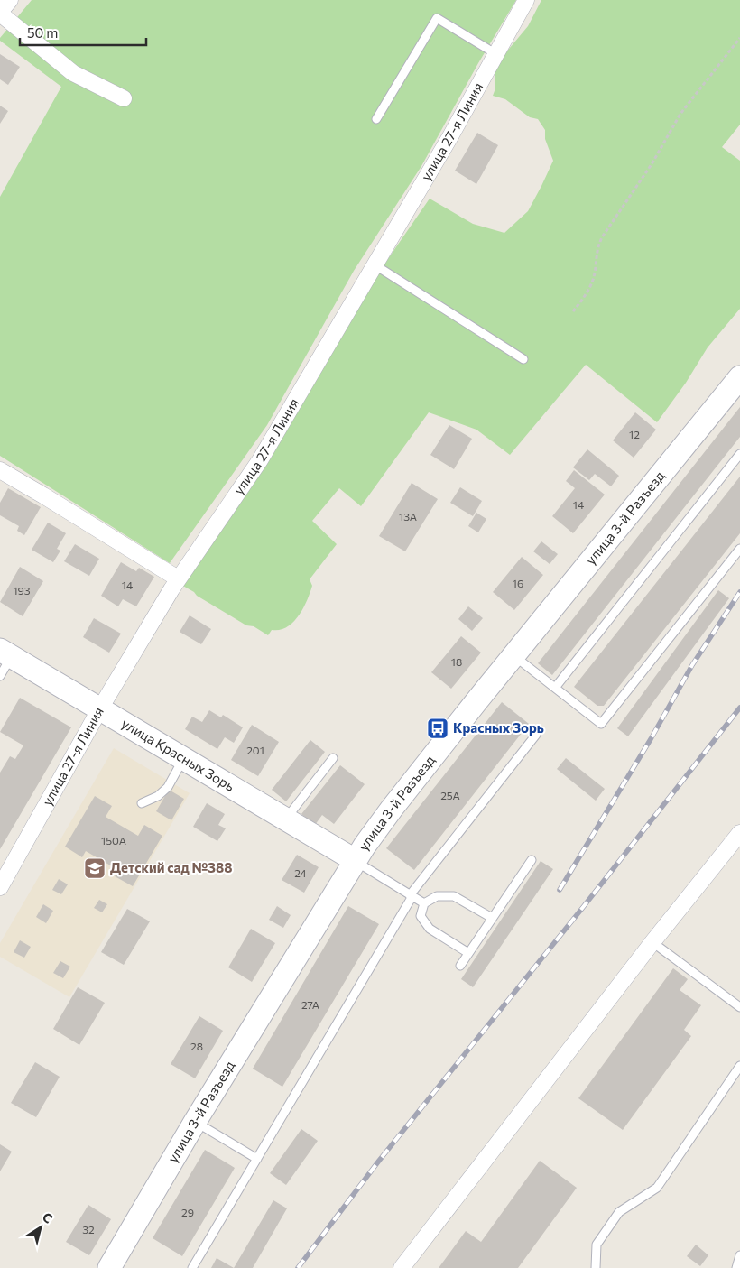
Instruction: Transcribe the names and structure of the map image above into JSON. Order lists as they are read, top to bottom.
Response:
{
  "streets": {
    "main road": ["улица 3-й Разъезд", "улица Красных Зорь"],
    "street": ["улица 27-я Линия"]
  },
  "crossings": [
    ["улица 27-я Линия", "улица Красных Зорь"],
    ["улица 3-й Разъезд", "улица Красных Зорь"]
  ],
  "places": {
    "bus stop": ["Красных Зорь"],
    "school or university": ["Детский сад №388"]
  },
  "house_numbers": [
    "12",
    "14",
    "13А",
    "16",
    "14",
    "193",
    "18",
    "201",
    "25А",
    "150А",
    "24",
    "27А",
    "28",
    "29",
    "32"
  ],
  "scale_bar": "50 m",
  "north": "top right"
}
